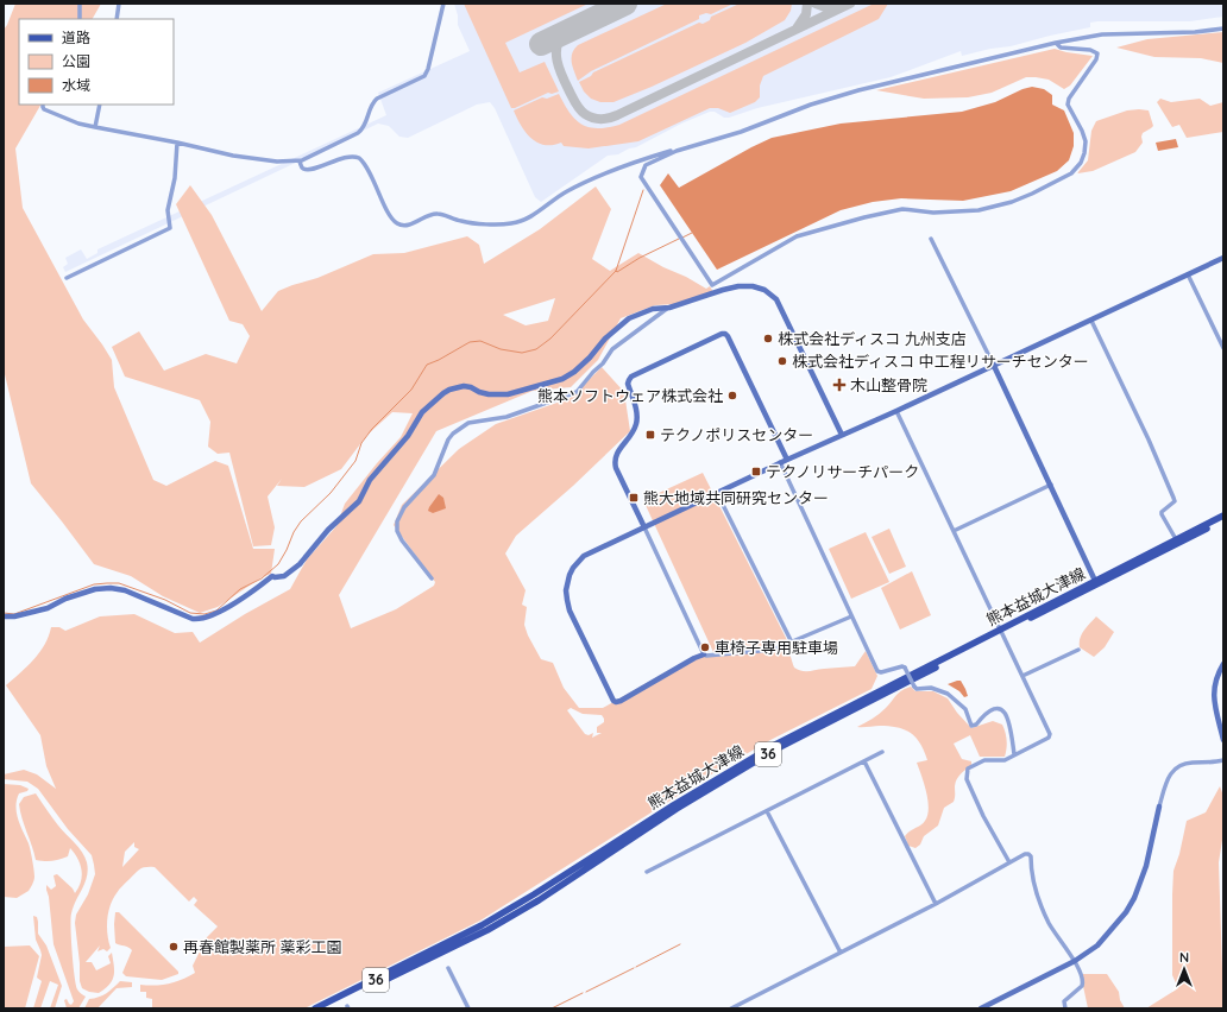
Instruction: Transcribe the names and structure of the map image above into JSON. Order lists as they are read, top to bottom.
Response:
{
  "streets": {
    "main road": ["熊本益城大津線", "36"]
  },
  "places": {
    "other": [
      "株式会社ディスコ 九州支店",
      "株式会社ディスコ 中工程リサーチセンター",
      "熊本ソフトウェア株式会社",
      "車椅子専用駐車場",
      "再春館製薬所 薬彩工園"
    ],
    "health": ["木山整骨院"],
    "transit": ["テクノポリスセンター", "テクノリサーチパーク", "熊大地域共同研究センター"]
  },
  "legend": ["道路", "公園", "水域"],
  "north": "top"
}
